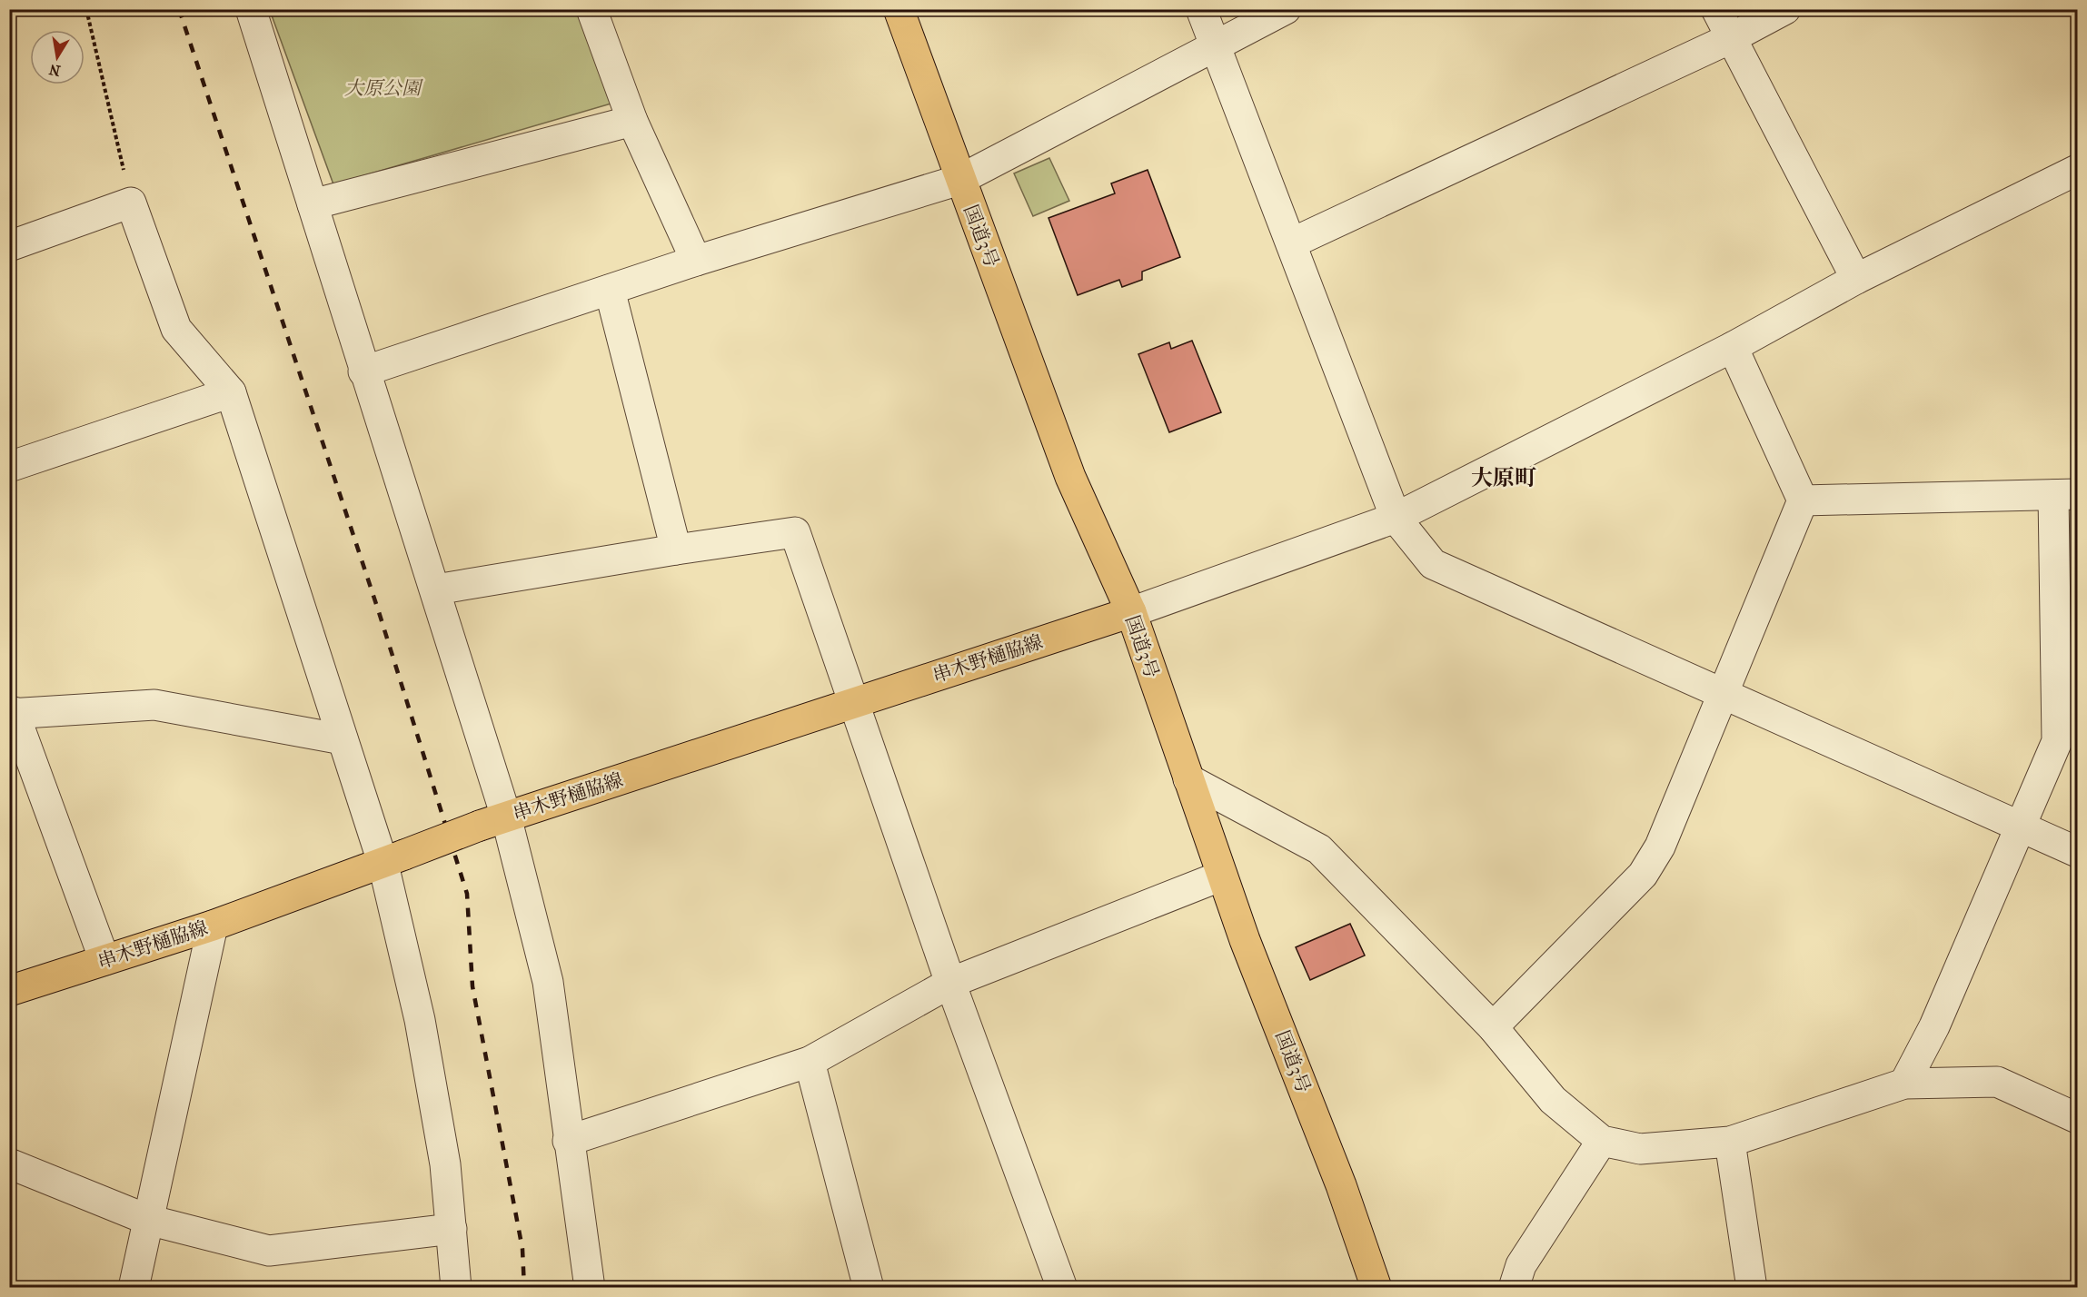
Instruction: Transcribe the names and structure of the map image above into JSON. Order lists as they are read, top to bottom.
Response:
{
  "streets": {
    "main road": ["国道3号", "串木野樋脇線"]
  },
  "crossings": [
    ["国道3号", "串木野樋脇線"]
  ],
  "districts": ["大原町"],
  "parks": ["大原公園"],
  "north": "bottom"
}
